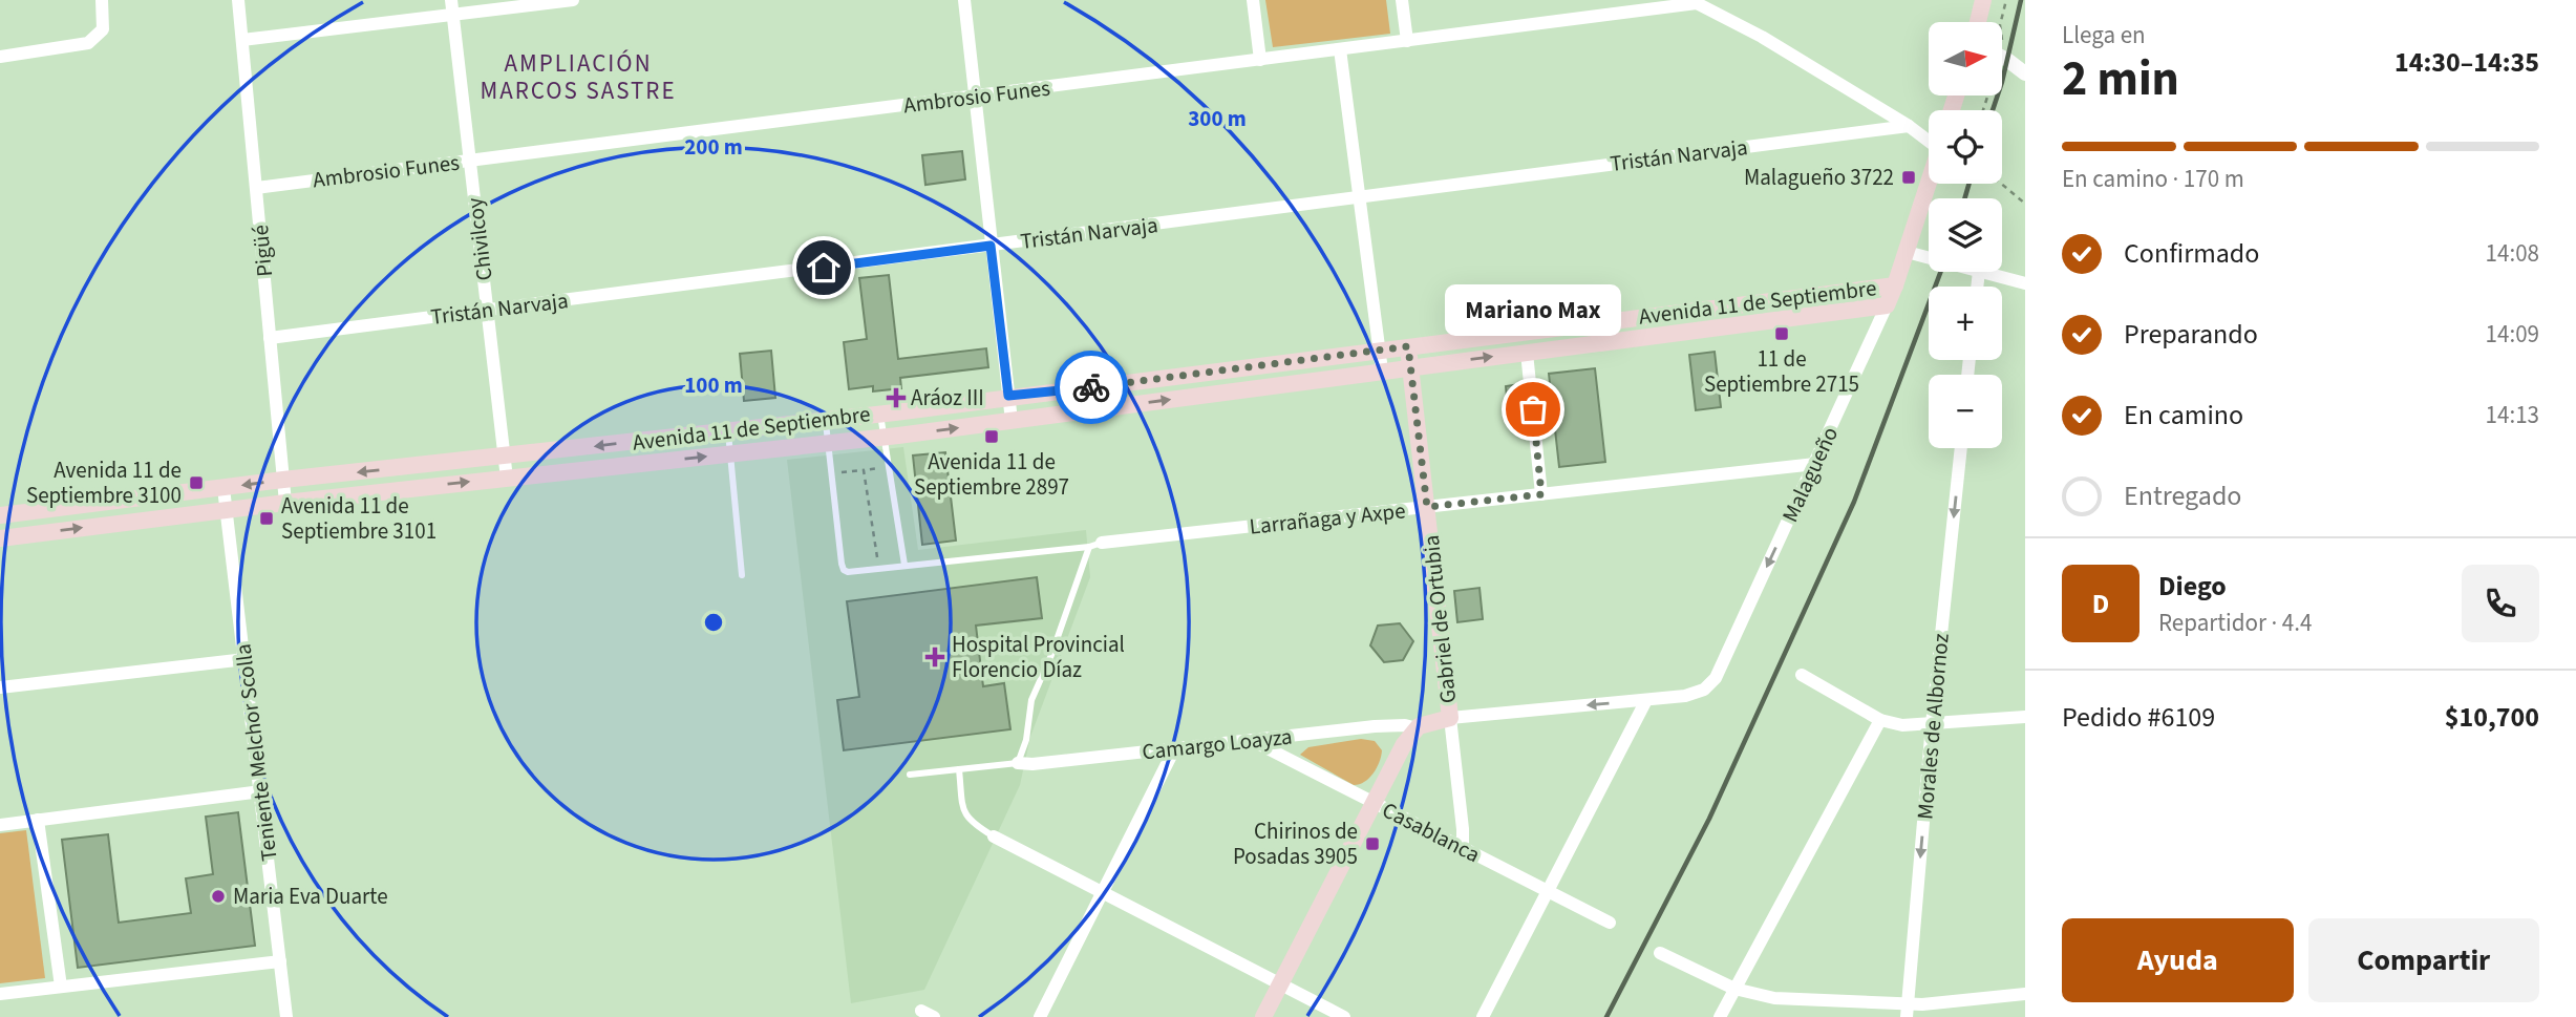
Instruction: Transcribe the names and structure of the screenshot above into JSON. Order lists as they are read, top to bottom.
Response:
{
  "streets": {
    "main road": ["Avenida 11 de Septiembre", "Malagueño", "Gabriel de Ortubia"],
    "street": [
      "Ambrosio Funes",
      "Tristán Narvaja",
      "Chivilcoy",
      "Pigüé",
      "Larrañaga y Axpe",
      "Morales de Albornoz",
      "Camargo Loayza",
      "Teniente Melchor Scolla",
      "Casablanca"
    ]
  },
  "crossings": [
    ["Ambrosio Funes", "Chivilcoy"],
    ["Ambrosio Funes", "Pigüé"],
    ["Tristán Narvaja", "Chivilcoy"],
    ["Tristán Narvaja", "Pigüé"],
    ["Chivilcoy", "Avenida 11 de Septiembre"],
    ["Pigüé", "Avenida 11 de Septiembre"],
    ["Avenida 11 de Septiembre", "Malagueño"],
    ["Avenida 11 de Septiembre", "Gabriel de Ortubia"],
    ["Avenida 11 de Septiembre", "Teniente Melchor Scolla"],
    ["Malagueño", "Larrañaga y Axpe"],
    ["Larrañaga y Axpe", "Gabriel de Ortubia"],
    ["Gabriel de Ortubia", "Casablanca"],
    ["Camargo Loayza", "Casablanca"]
  ],
  "one_way": ["Malagueño", "Morales de Albornoz"],
  "districts": ["AMPLIACIÓN MARCOS SASTRE"],
  "places": {
    "transit": [
      "Malagueño 3722",
      "11 de Septiembre 2715",
      "Avenida 11 de Septiembre 2897",
      "Avenida 11 de Septiembre 3100",
      "Avenida 11 de Septiembre 3101",
      "Chirinos de Posadas 3905"
    ],
    "health": ["Aráoz III", "Hospital Provincial Florencio Díaz"],
    "other": ["Mariano Max", "Maria Eva Duarte"]
  },
  "north": "right",
  "page": {
    "heading": ["2 min", "Llega en", "14:30–14:35"],
    "panel": [
      "Diego",
      "Repartidor · 4.4",
      "Pedido #6109",
      "$10,700"
    ],
    "map_buttons": ["+", "−"],
    "bar": "En camino · 170 m",
    "list": [
      ["Confirmado", "14:08"],
      ["Preparando", "14:09"],
      ["En camino", "14:13"],
      "Entregado"
    ],
    "bubble": "Mariano Max",
    "round": "D",
    "buttons": ["Ayuda", "Compartir"]
  },
  "rings": ["300 m", "200 m", "100 m"]
}
